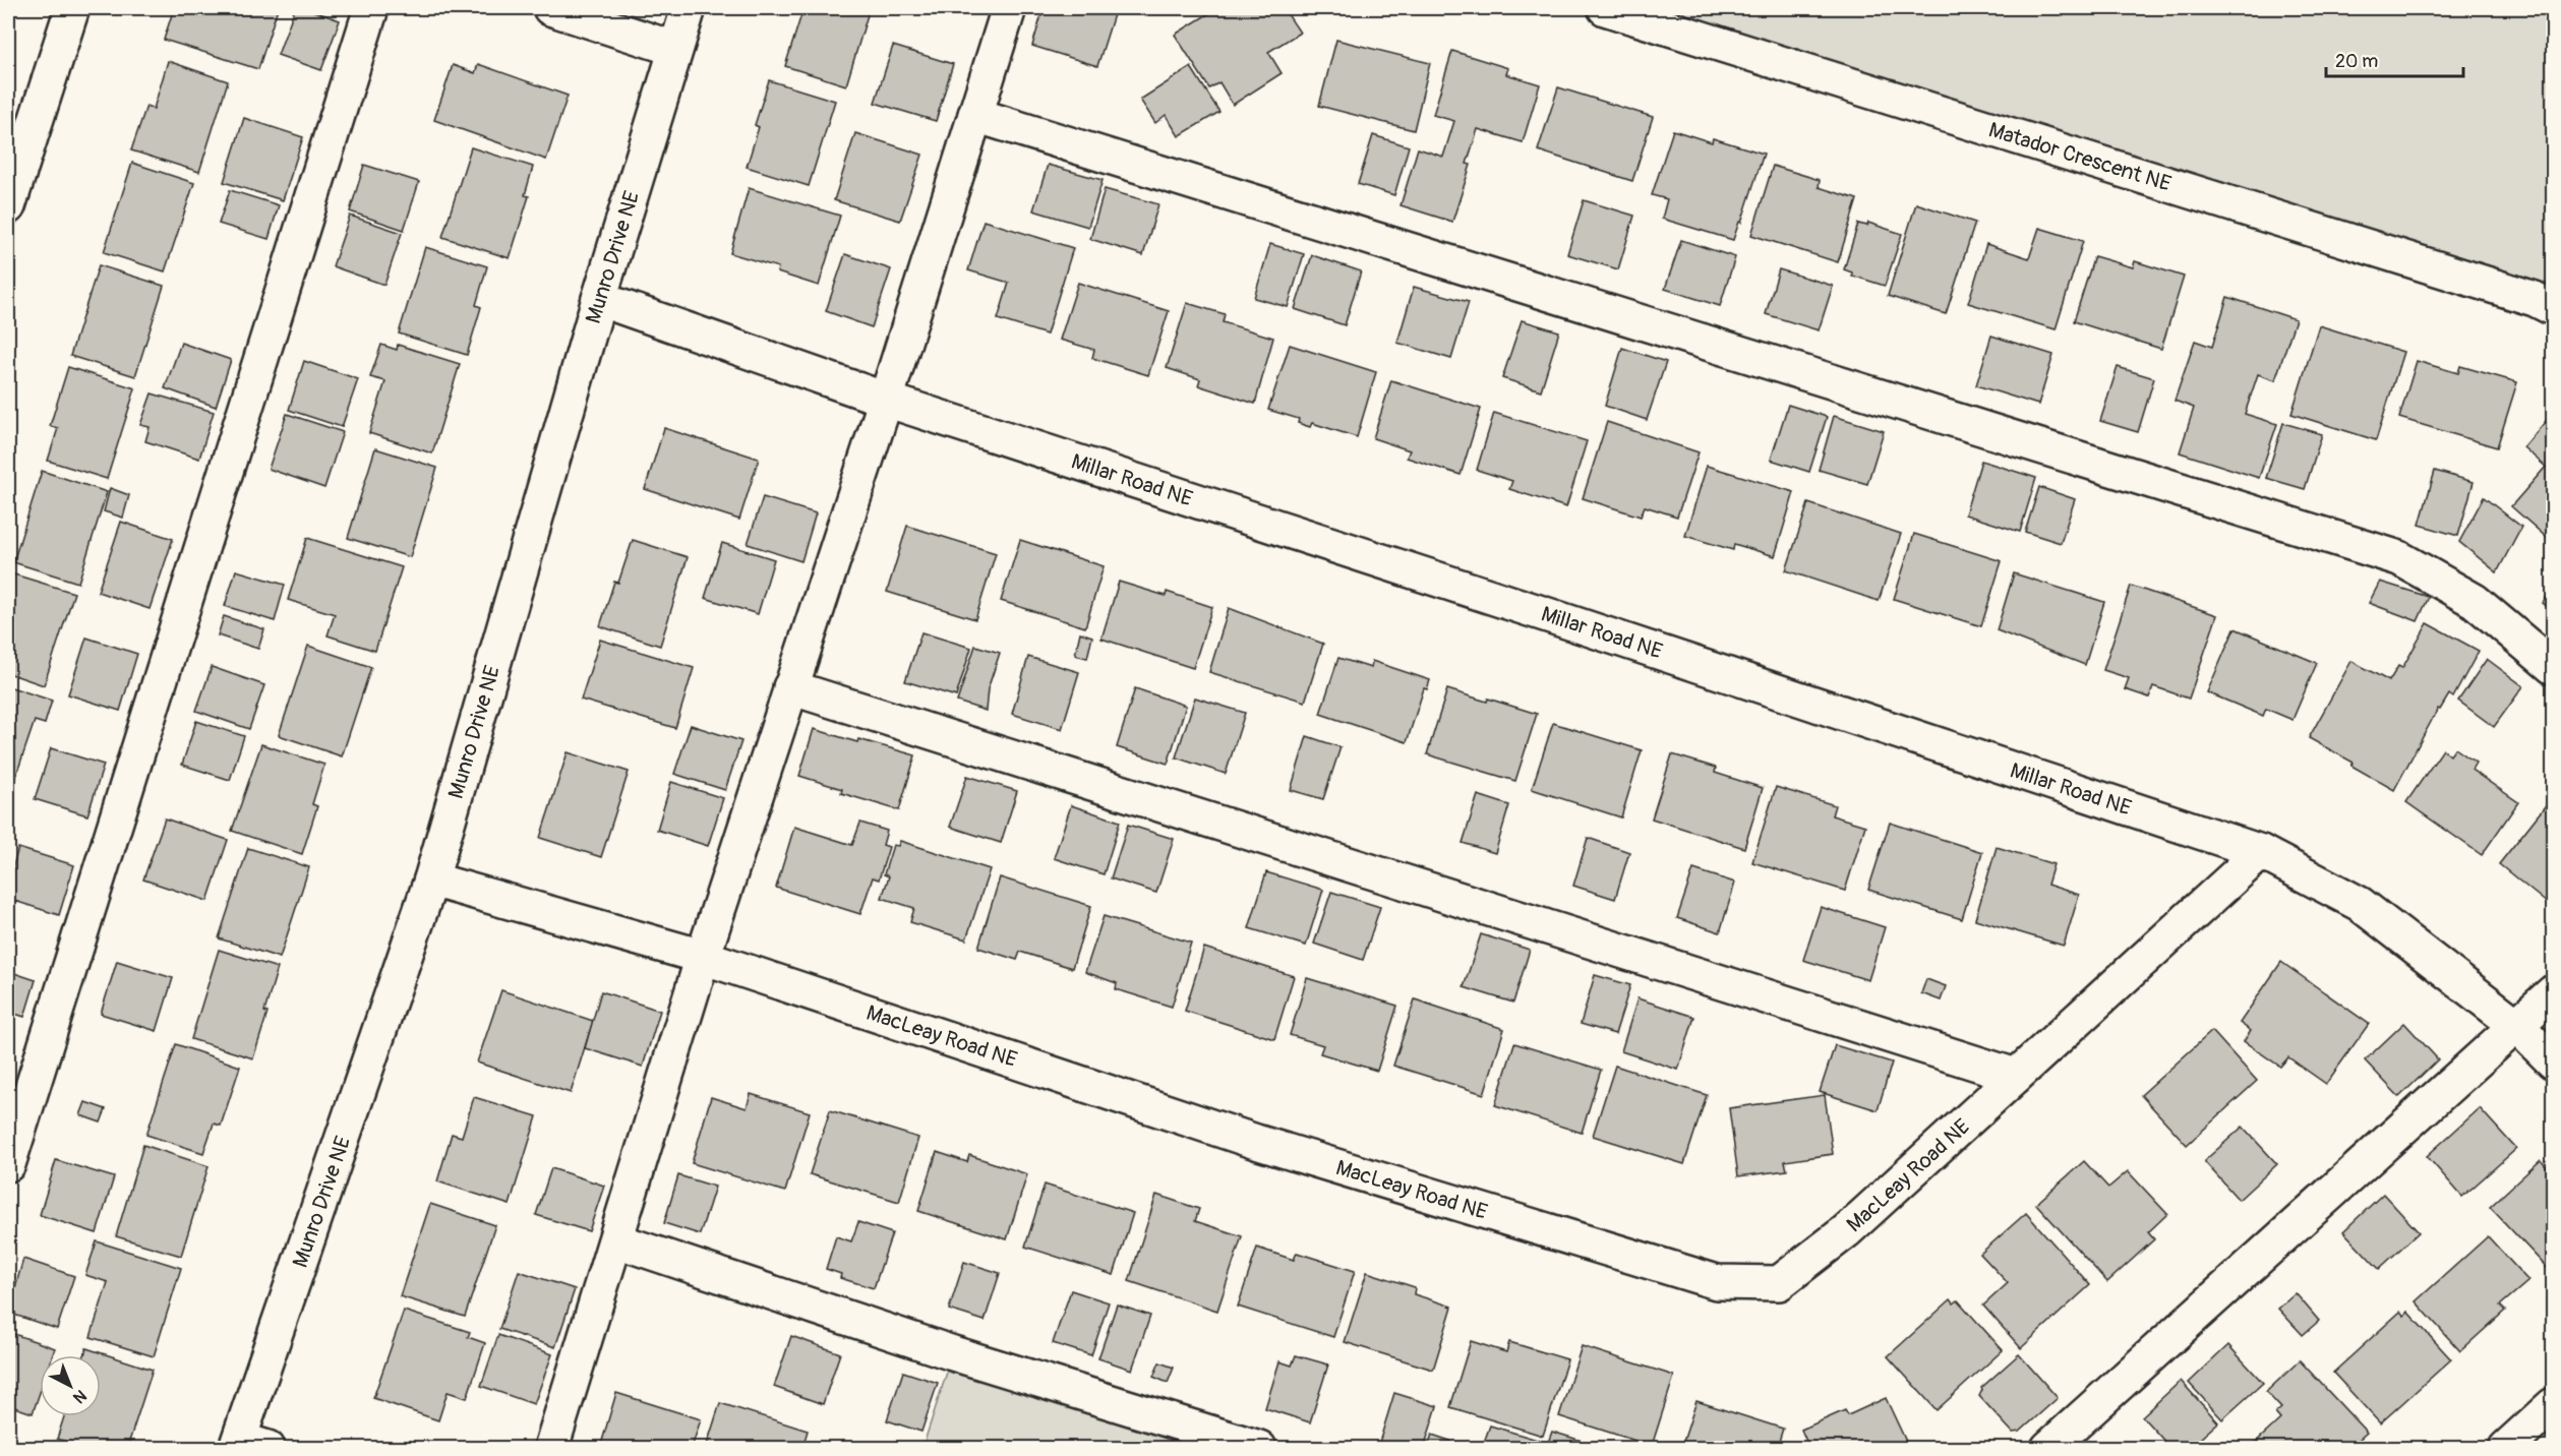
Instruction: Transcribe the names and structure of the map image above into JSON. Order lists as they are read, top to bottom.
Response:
{
  "streets": {
    "street": [
      "Matador Crescent NE",
      "Munro Drive NE",
      "Millar Road NE",
      "MacLeay Road NE"
    ]
  },
  "crossings": [
    ["Munro Drive NE", "Millar Road NE"],
    ["Munro Drive NE", "MacLeay Road NE"],
    ["Millar Road NE", "MacLeay Road NE"]
  ],
  "scale_bar": "20 m",
  "north": "bottom right"
}
